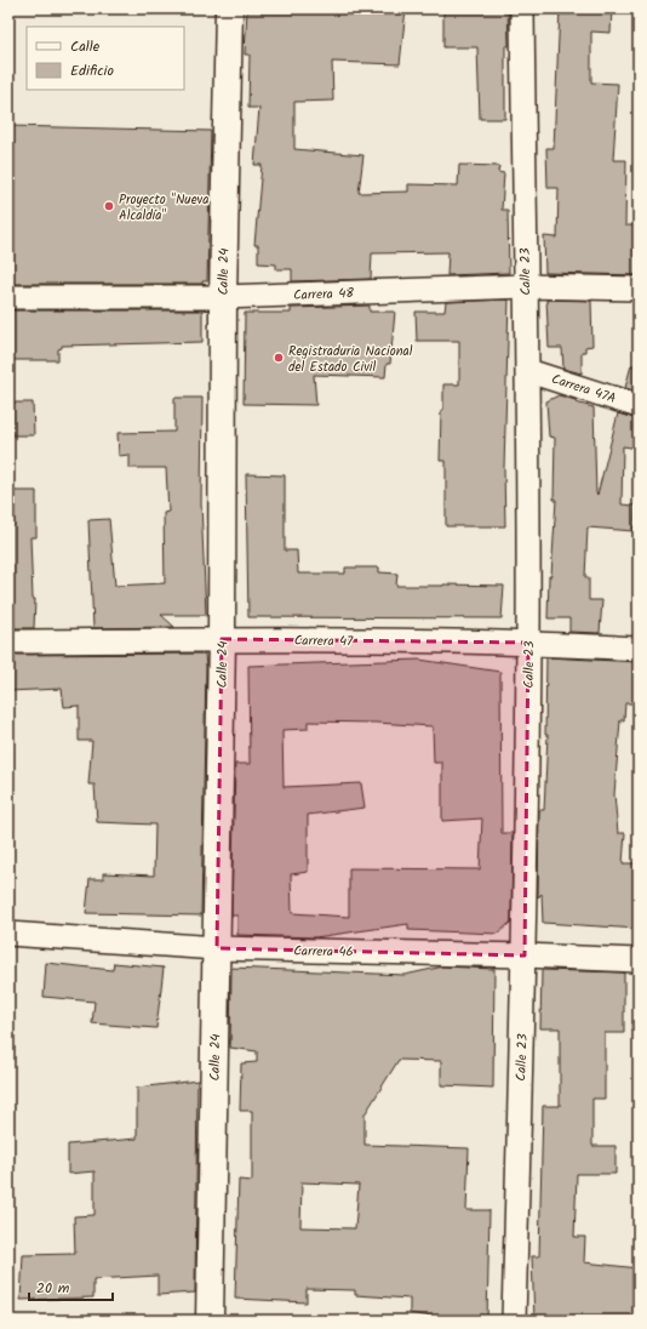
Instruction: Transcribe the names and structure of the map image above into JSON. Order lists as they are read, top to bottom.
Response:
{
  "streets": {
    "main road": ["Calle 24"],
    "street": [
      "Calle 23",
      "Carrera 48",
      "Carrera 47A",
      "Carrera 47",
      "Carrera 46"
    ]
  },
  "crossings": [
    ["Calle 24", "Carrera 48"],
    ["Calle 24", "Carrera 47"],
    ["Calle 24", "Carrera 46"],
    ["Calle 23", "Carrera 48"],
    ["Calle 23", "Carrera 47A"],
    ["Calle 23", "Carrera 47"],
    ["Calle 23", "Carrera 46"]
  ],
  "places": ["Proyecto \"Nueva Alcaldía\"", "Registraduria Nacional del Estado Civil"],
  "legend": ["Calle", "Edificio"],
  "scale_bar": "20 m"
}
